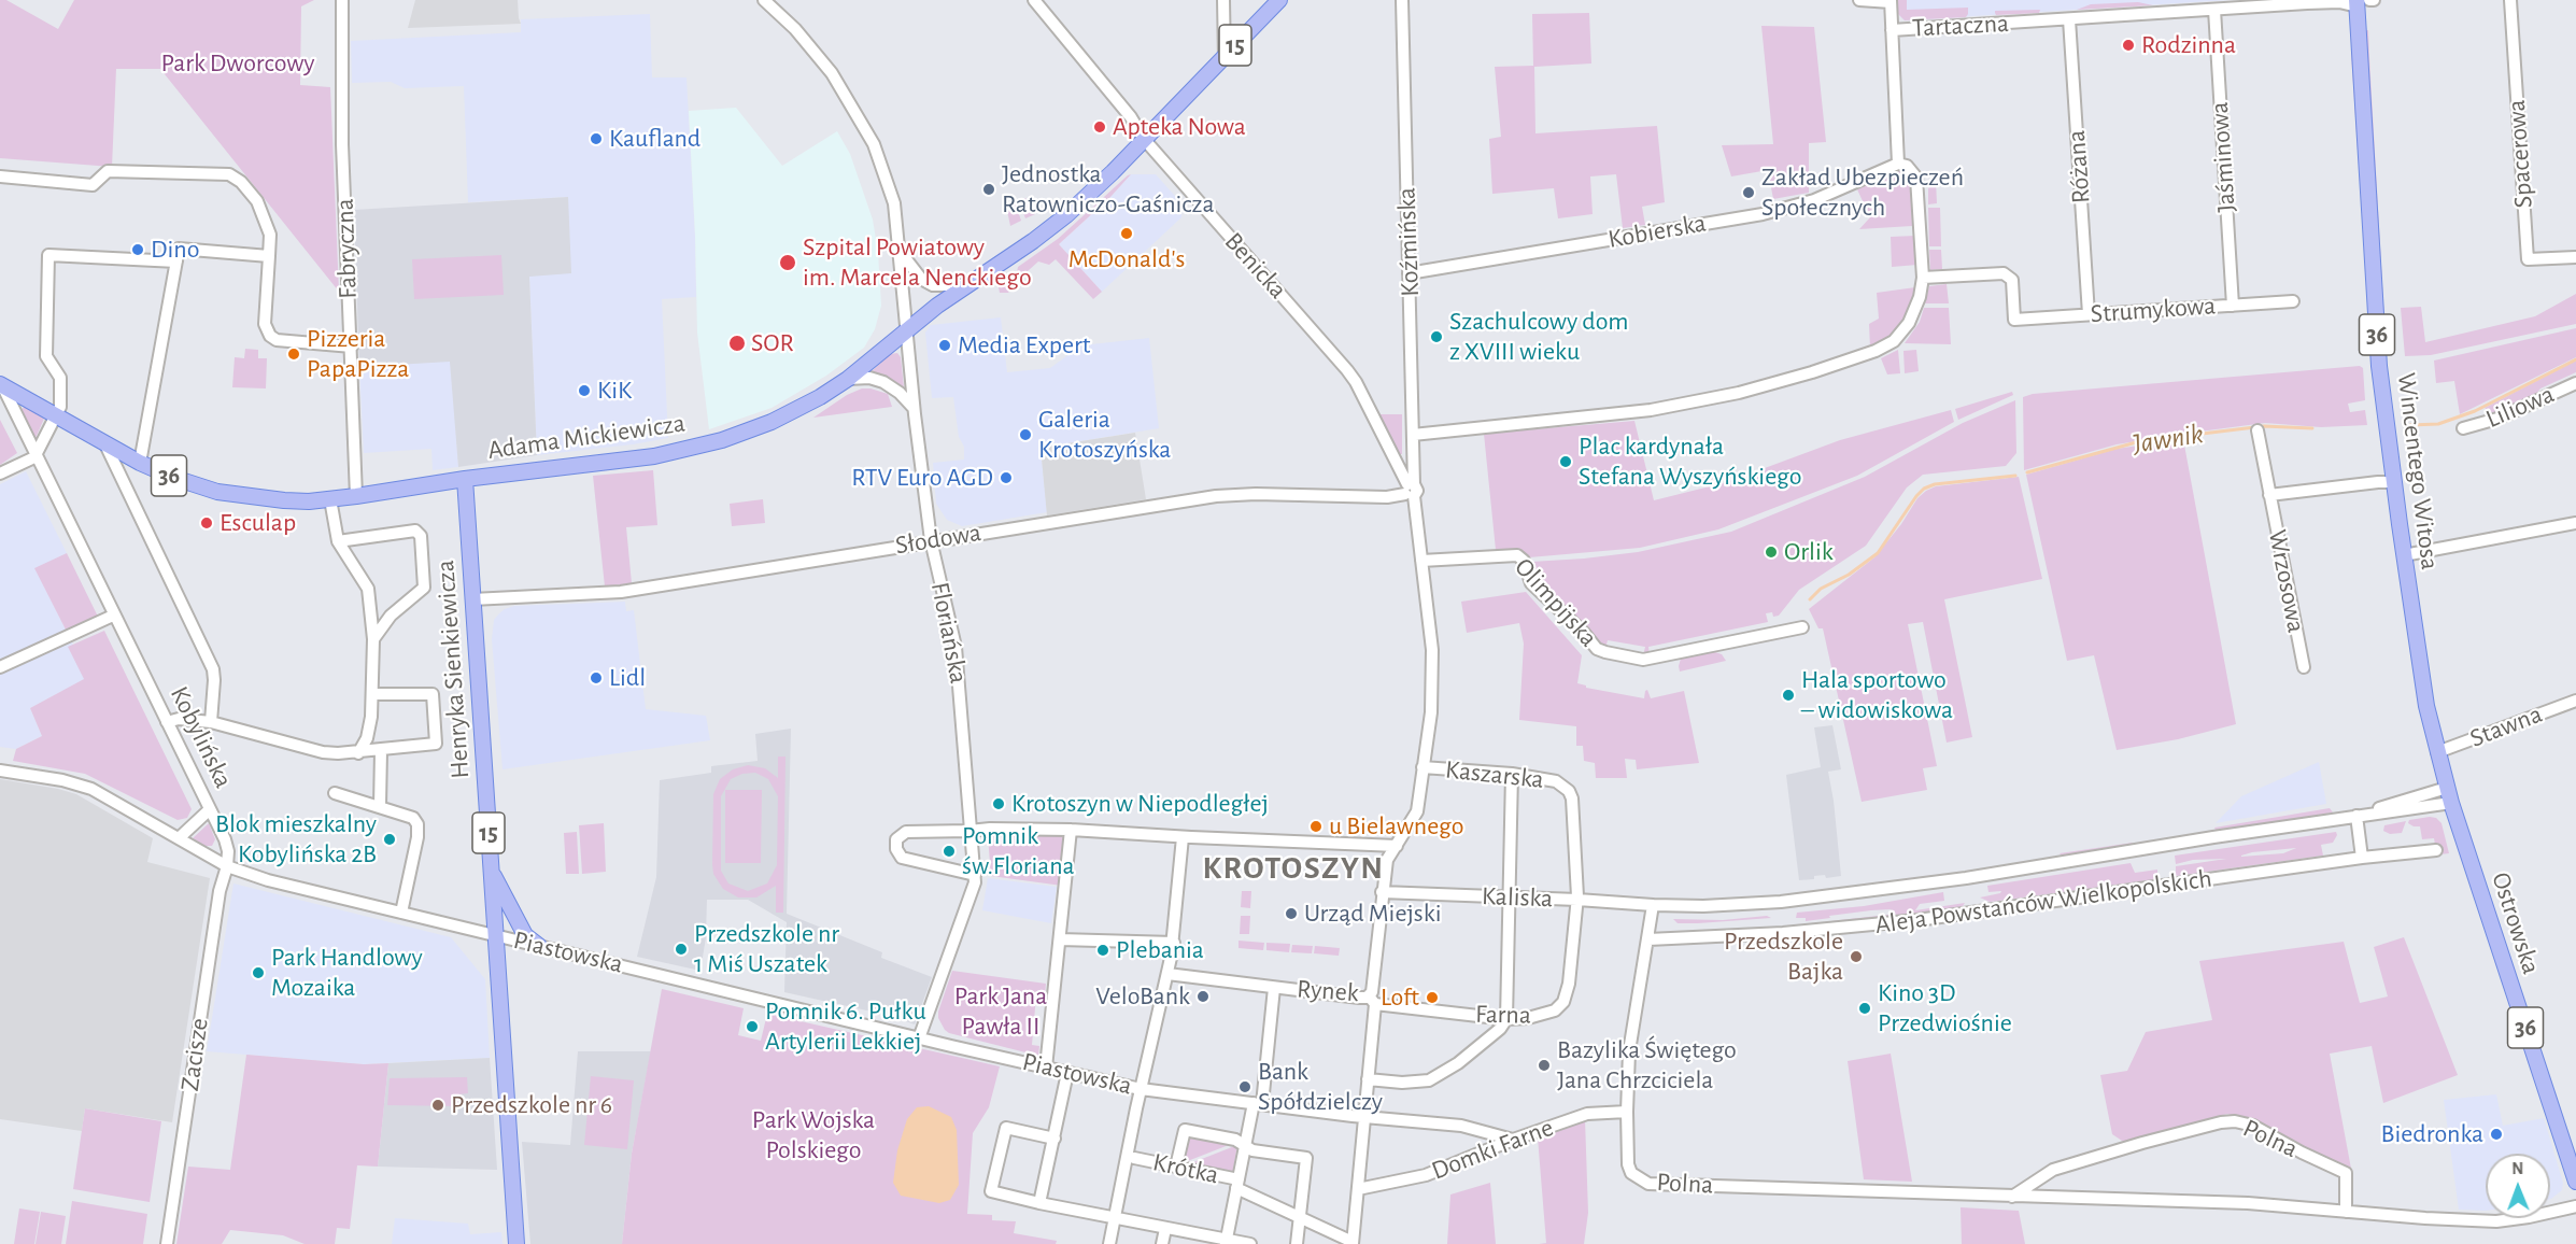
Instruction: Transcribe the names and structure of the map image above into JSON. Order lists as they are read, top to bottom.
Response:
{
  "streets": {
    "main road": [
      "15",
      "36",
      "Adama Mickiewicza",
      "Wincentego Witosa",
      "Henryka Sienkiewicza",
      "Ostrowska"
    ],
    "street": [
      "Tartaczna",
      "Spacerowa",
      "Jaśminowa",
      "Różana",
      "Kobierska",
      "Koźmińska",
      "Fabryczna",
      "Benicka",
      "Strumykowa",
      "Liliowa",
      "Słodowa",
      "Wrzosowa",
      "Olimpijska",
      "Floriańska",
      "Stawna",
      "Kobylińska",
      "Kaszarska",
      "Kaliska",
      "Aleja Powstańców Wielkopolskich",
      "Piastowska",
      "Rynek",
      "Farna",
      "Zacisze",
      "Polna",
      "Domki Farne",
      "Krótka"
    ]
  },
  "crossings": [
    ["Tartaczna", "Jaśminowa"],
    ["Tartaczna", "Różana"],
    ["Tartaczna", "Wincentego Witosa"],
    ["Jaśminowa", "Strumykowa"],
    ["Różana", "Strumykowa"],
    ["Kobierska", "Koźmińska"],
    ["Koźmińska", "Benicka"],
    ["Koźmińska", "Słodowa"],
    ["Koźmińska", "Olimpijska"],
    ["Koźmińska", "Kaszarska"],
    ["Koźmińska", "Rynek"],
    ["Fabryczna", "Adama Mickiewicza"],
    ["Benicka", "Adama Mickiewicza"],
    ["Benicka", "Słodowa"],
    ["Adama Mickiewicza", "Floriańska"],
    ["Adama Mickiewicza", "Henryka Sienkiewicza"],
    ["Adama Mickiewicza", "Kobylińska"],
    ["Wincentego Witosa", "Wrzosowa"],
    ["Wincentego Witosa", "Stawna"],
    ["Wincentego Witosa", "Ostrowska"],
    ["Słodowa", "Floriańska"],
    ["Słodowa", "Henryka Sienkiewicza"],
    ["Floriańska", "Piastowska"],
    ["Henryka Sienkiewicza", "Piastowska"],
    ["Stawna", "Ostrowska"],
    ["Kobylińska", "Zacisze"],
    ["Kaszarska", "Kaliska"],
    ["Kaszarska", "Farna"],
    ["Kaliska", "Aleja Powstańców Wielkopolskich"],
    ["Kaliska", "Rynek"],
    ["Kaliska", "Farna"],
    ["Kaliska", "Polna"],
    ["Aleja Powstańców Wielkopolskich", "Ostrowska"],
    ["Aleja Powstańców Wielkopolskich", "Polna"],
    ["Piastowska", "Domki Farne"],
    ["Rynek", "Farna"],
    ["Polna", "Domki Farne"]
  ],
  "districts": ["KROTOSZYN"],
  "water": ["Jawnik"],
  "parks": ["Park Dworcowy", "Park Jana Pawła II", "Park Wojska Polskiego"],
  "places": [
    "Rodzinna",
    "Apteka Nowa",
    "Kaufland",
    "Jednostka Ratowniczo-Gaśnicza",
    "Zakład Ubezpieczeń Społecznych",
    "McDonald's",
    "Dino",
    "Szpital Powiatowy im. Marcela Nenckiego",
    "Szachulcowy dom z XVIII wieku",
    "SOR",
    "Media Expert",
    "Pizzeria PapaPizza",
    "KiK",
    "Galeria Krotoszyńska",
    "Plac kardynała Stefana Wyszyńskiego",
    "RTV Euro AGD",
    "Esculap",
    "Orlik",
    "Lidl",
    "Hala sportowo – widowiskowa",
    "Krotoszyn w Niepodległej",
    "u Bielawnego",
    "Blok mieszkalny Kobylińska 2B",
    "Pomnik św.Floriana",
    "Urząd Miejski",
    "Przedszkole nr 1 Miś Uszatek",
    "Plebania",
    "Przedszkole Bajka",
    "Park Handlowy Mozaika",
    "VeloBank",
    "Loft",
    "Kino 3D Przedwiośnie",
    "Pomnik 6. Pułku Artylerii Lekkiej",
    "Bazylika Świętego Jana Chrzciciela",
    "Bank Spółdzielczy",
    "Przedszkole nr 6",
    "Biedronka"
  ],
  "north": "top"
}
